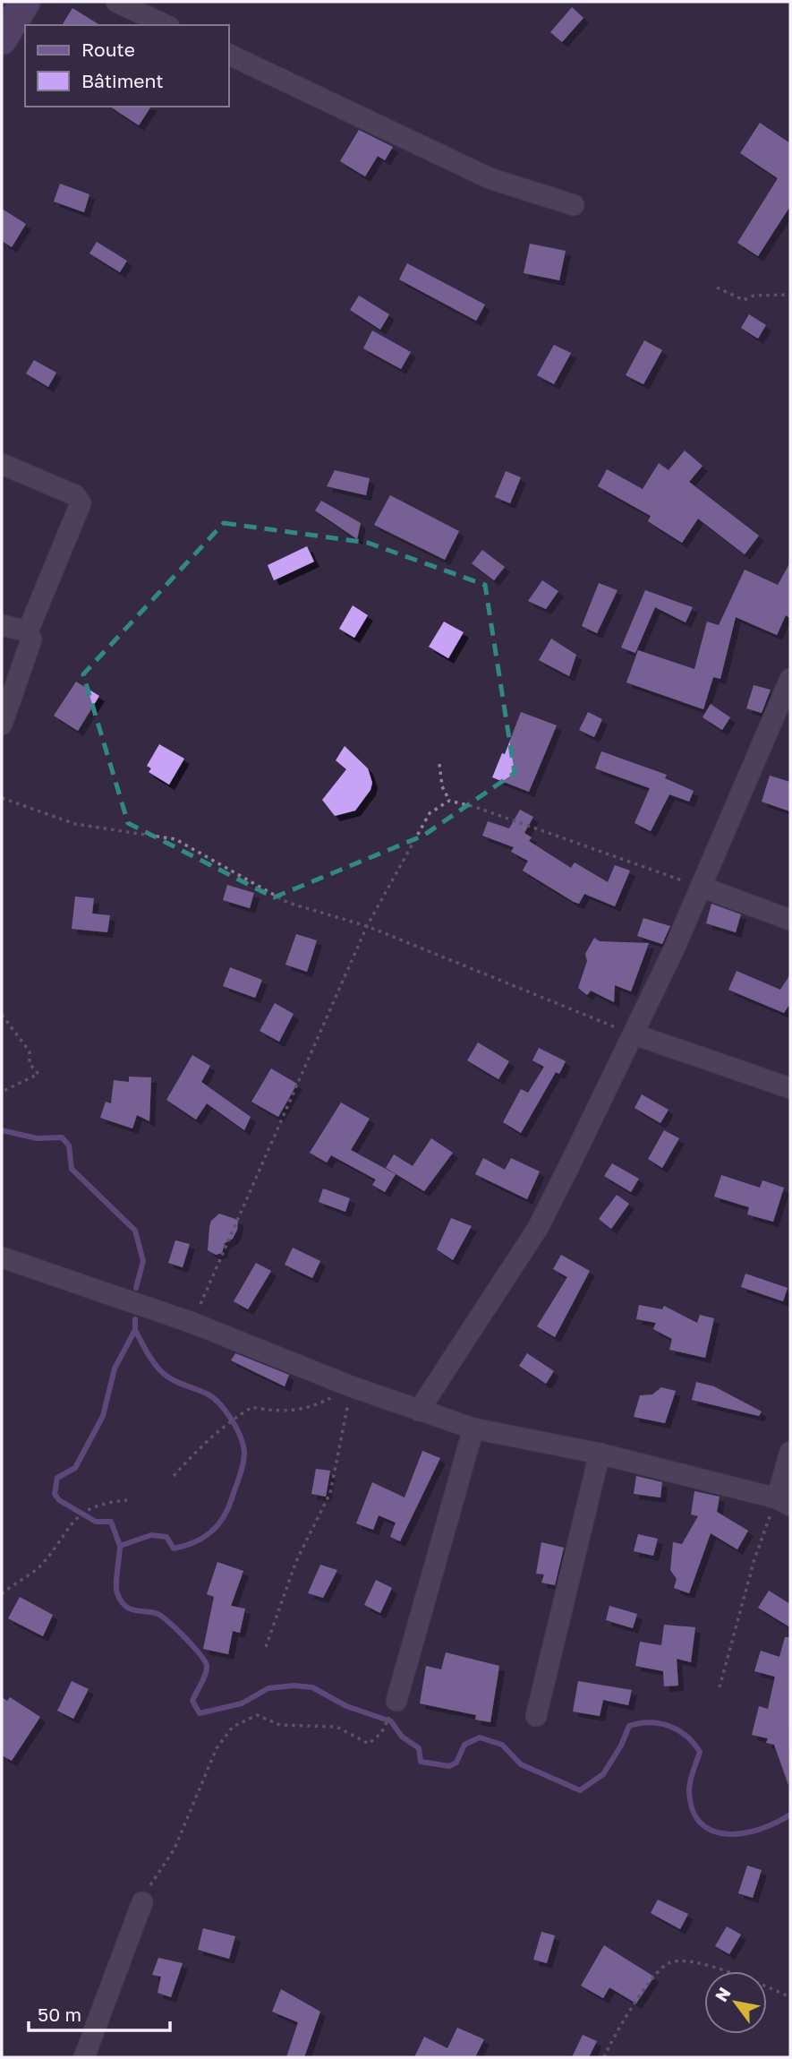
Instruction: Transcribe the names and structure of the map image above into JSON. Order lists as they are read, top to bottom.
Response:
{
  "legend": ["Route", "Bâtiment"],
  "scale_bar": "50 m",
  "north": "top left"
}
